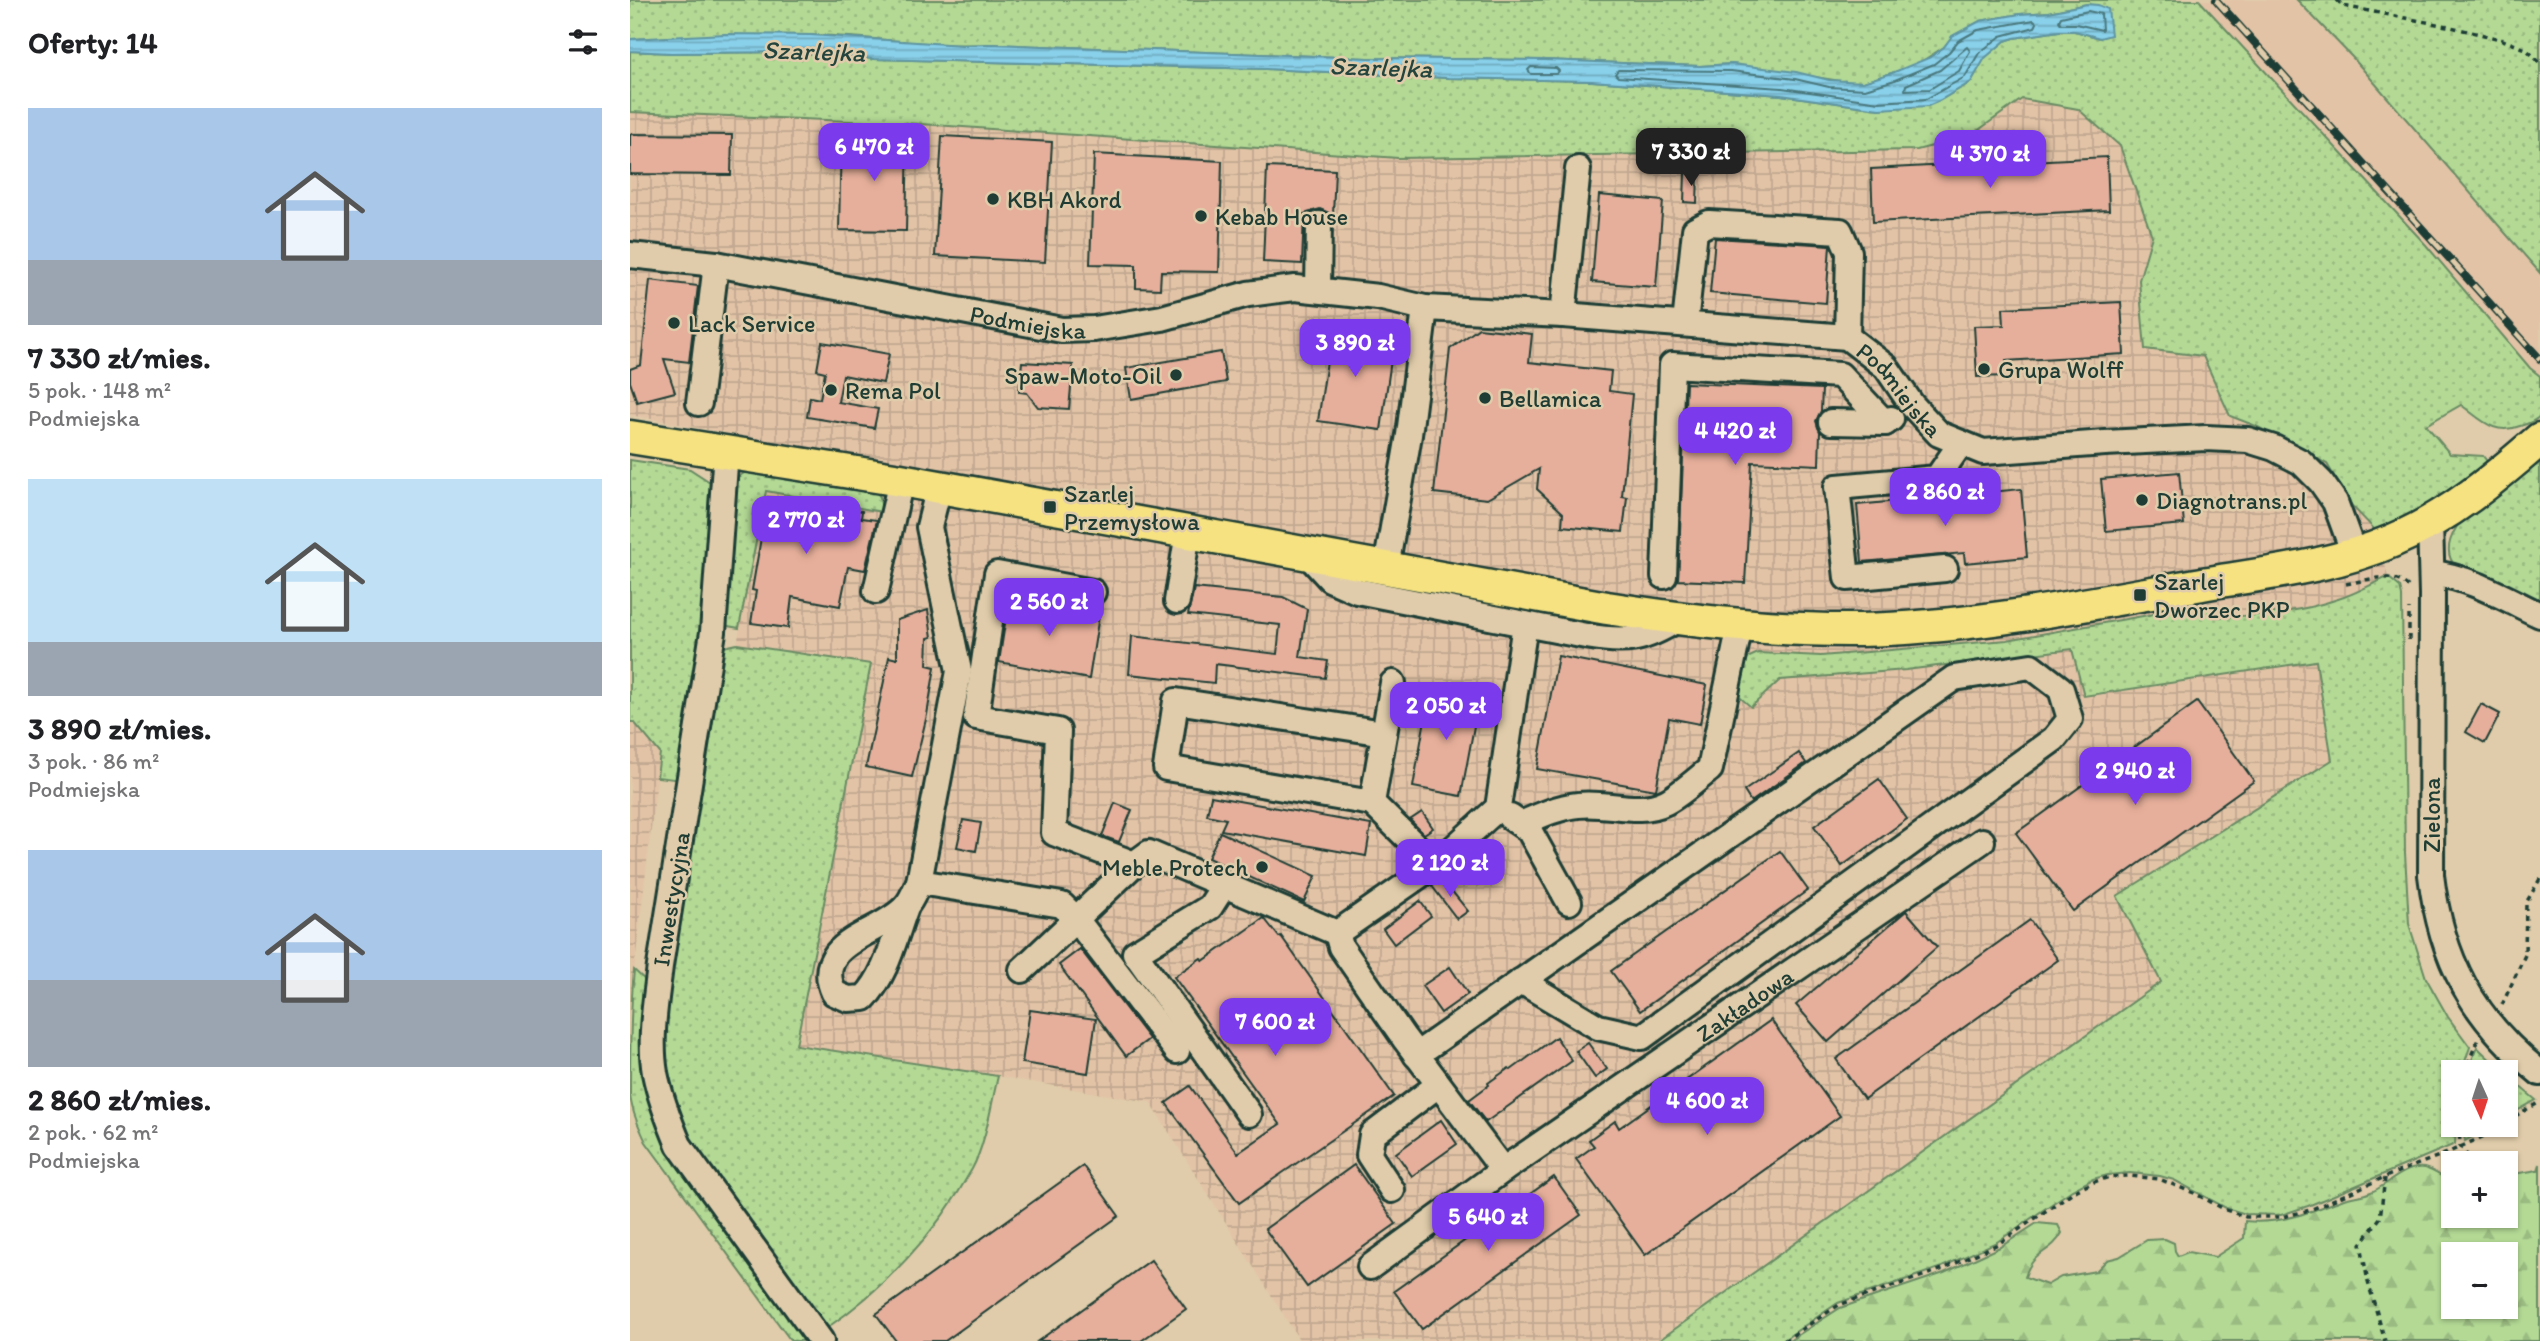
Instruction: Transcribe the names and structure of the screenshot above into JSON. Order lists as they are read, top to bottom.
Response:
{
  "streets": {
    "street": [
      "Podmiejska",
      "Zielona",
      "Inwestycyjna",
      "Zakładowa"
    ]
  },
  "water": ["Szarlejka"],
  "places": {
    "other": [
      "KBH Akord",
      "Kebab House",
      "Lack Service",
      "Grupa Wolff",
      "Spaw-Moto-Oil",
      "Rema Pol",
      "Bellamica",
      "Diagnotrans.pl",
      "Meble Protech"
    ],
    "transit": ["Szarlej Przemysłowa", "Szarlej Dworzec PKP"]
  },
  "north": "bottom",
  "page": {
    "heading": "Oferty: 14",
    "list": [
      {
        "name": "7 330 zł/mies.",
        "note": "5 pok. · 148 m² · Podmiejska"
      },
      {
        "name": "3 890 zł/mies.",
        "note": "3 pok. · 86 m² · Podmiejska"
      },
      {
        "name": "2 860 zł/mies.",
        "note": "2 pok. · 62 m² · Podmiejska"
      }
    ],
    "price": [
      "6 470 zł",
      "7 330 zł",
      "4 370 zł",
      "3 890 zł",
      "4 420 zł",
      "2 860 zł",
      "2 770 zł",
      "2 560 zł",
      "2 050 zł",
      "2 940 zł",
      "2 120 zł",
      "7 600 zł",
      "4 600 zł",
      "5 640 zł"
    ],
    "map_buttons": ["+", "−"]
  }
}
